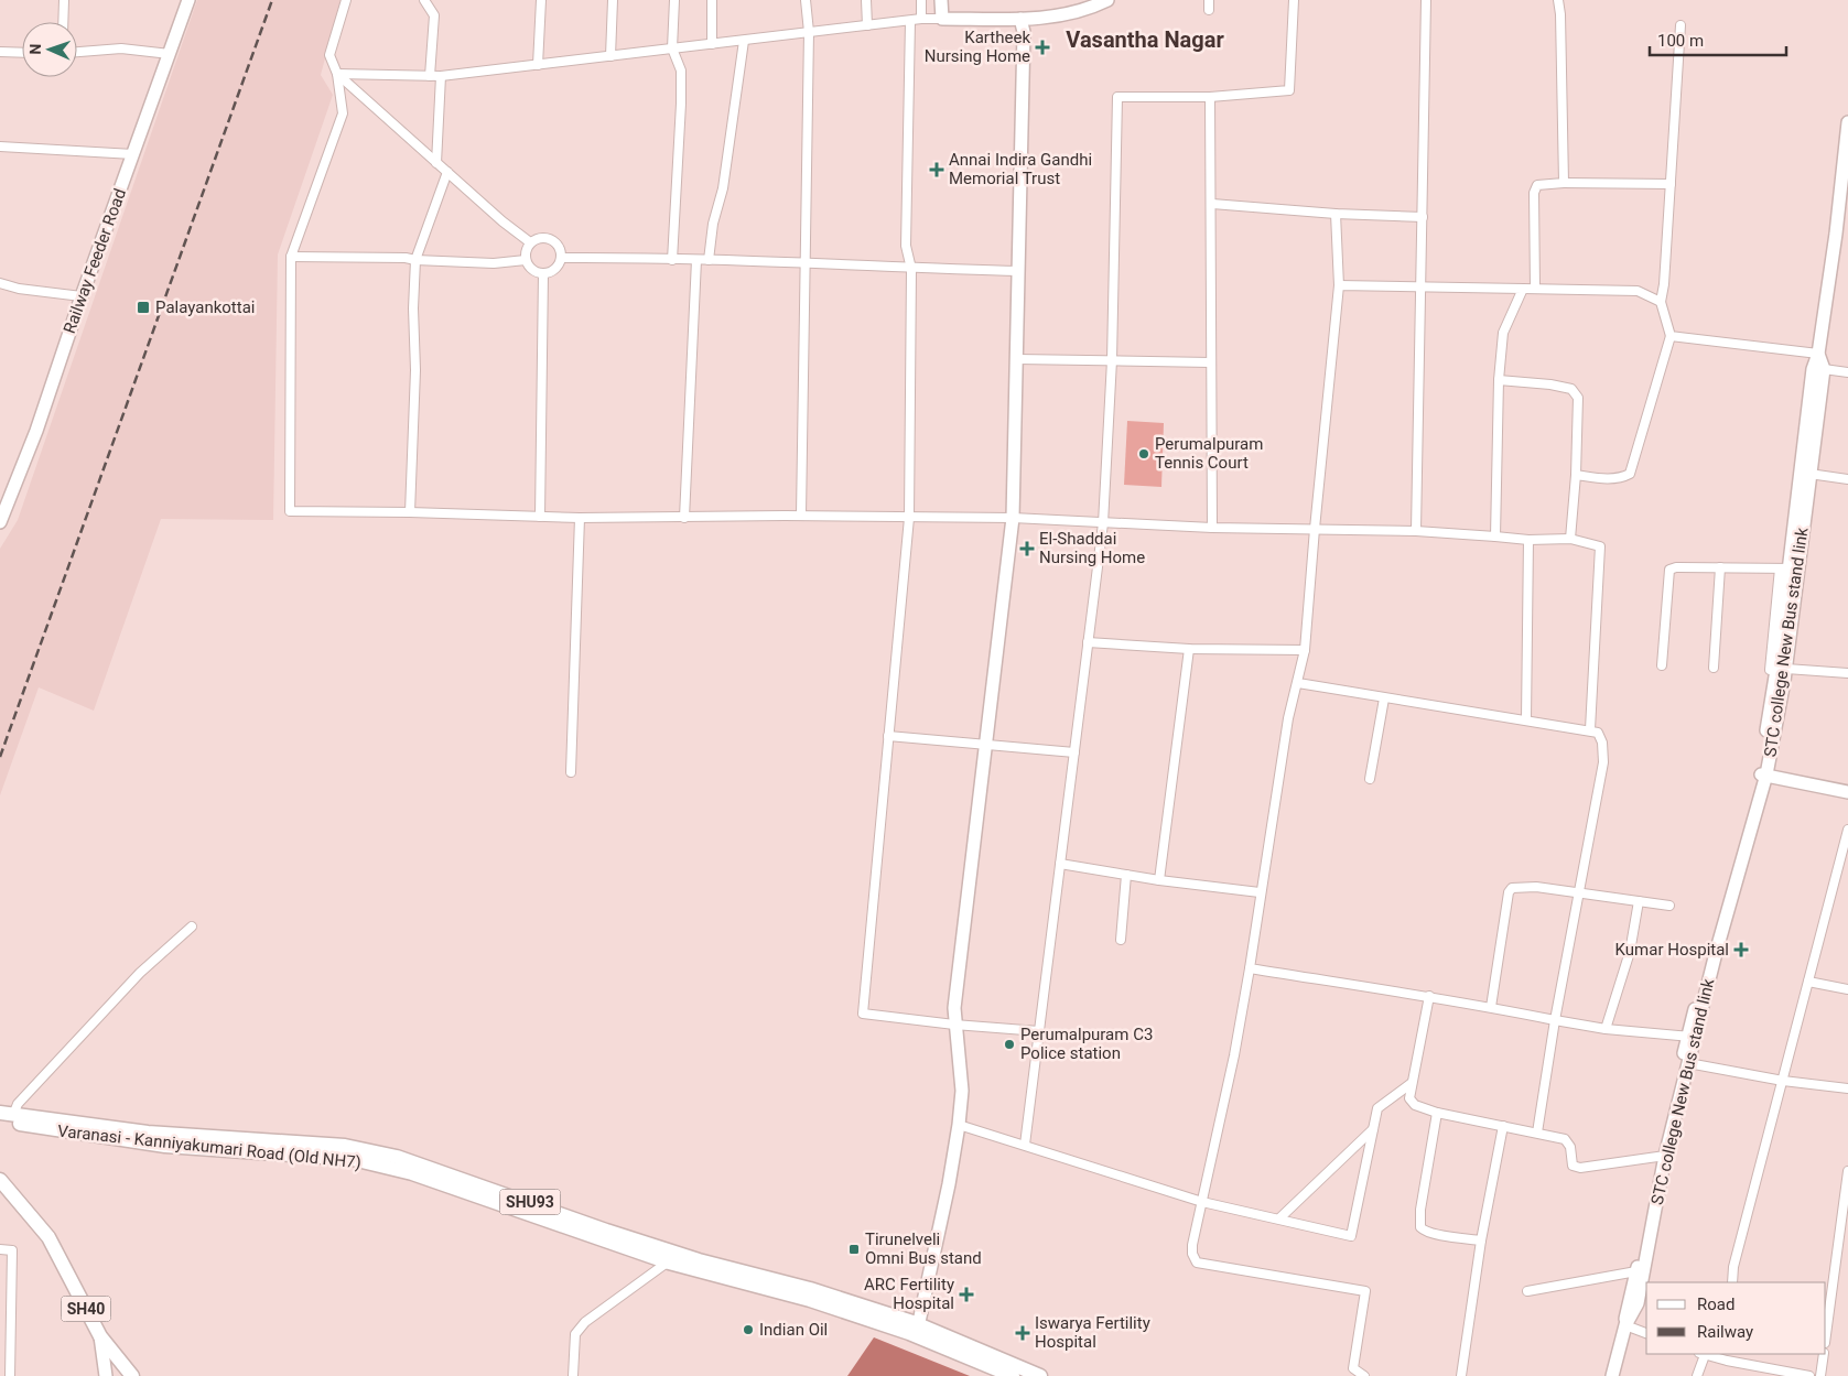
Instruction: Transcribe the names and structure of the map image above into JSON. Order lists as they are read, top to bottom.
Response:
{
  "streets": {
    "main road": ["Varanasi - Kanniyakumari Road (Old NH7)", "SHU93", "SH40"],
    "street": ["Railway Feeder Road", "STC college New Bus stand link"]
  },
  "districts": ["Vasantha Nagar"],
  "places": {
    "health": [
      "Kartheek Nursing Home",
      "Annai Indira Gandhi Memorial Trust",
      "El-Shaddai Nursing Home",
      "Kumar Hospital",
      "ARC Fertility Hospital",
      "Iswarya Fertility Hospital"
    ],
    "transit": ["Palayankottai", "Tirunelveli Omni Bus stand"],
    "other": ["Perumalpuram Tennis Court", "Perumalpuram C3 Police station", "Indian Oil"]
  },
  "legend": ["Road", "Railway"],
  "scale_bar": "100 m",
  "north": "left"
}
